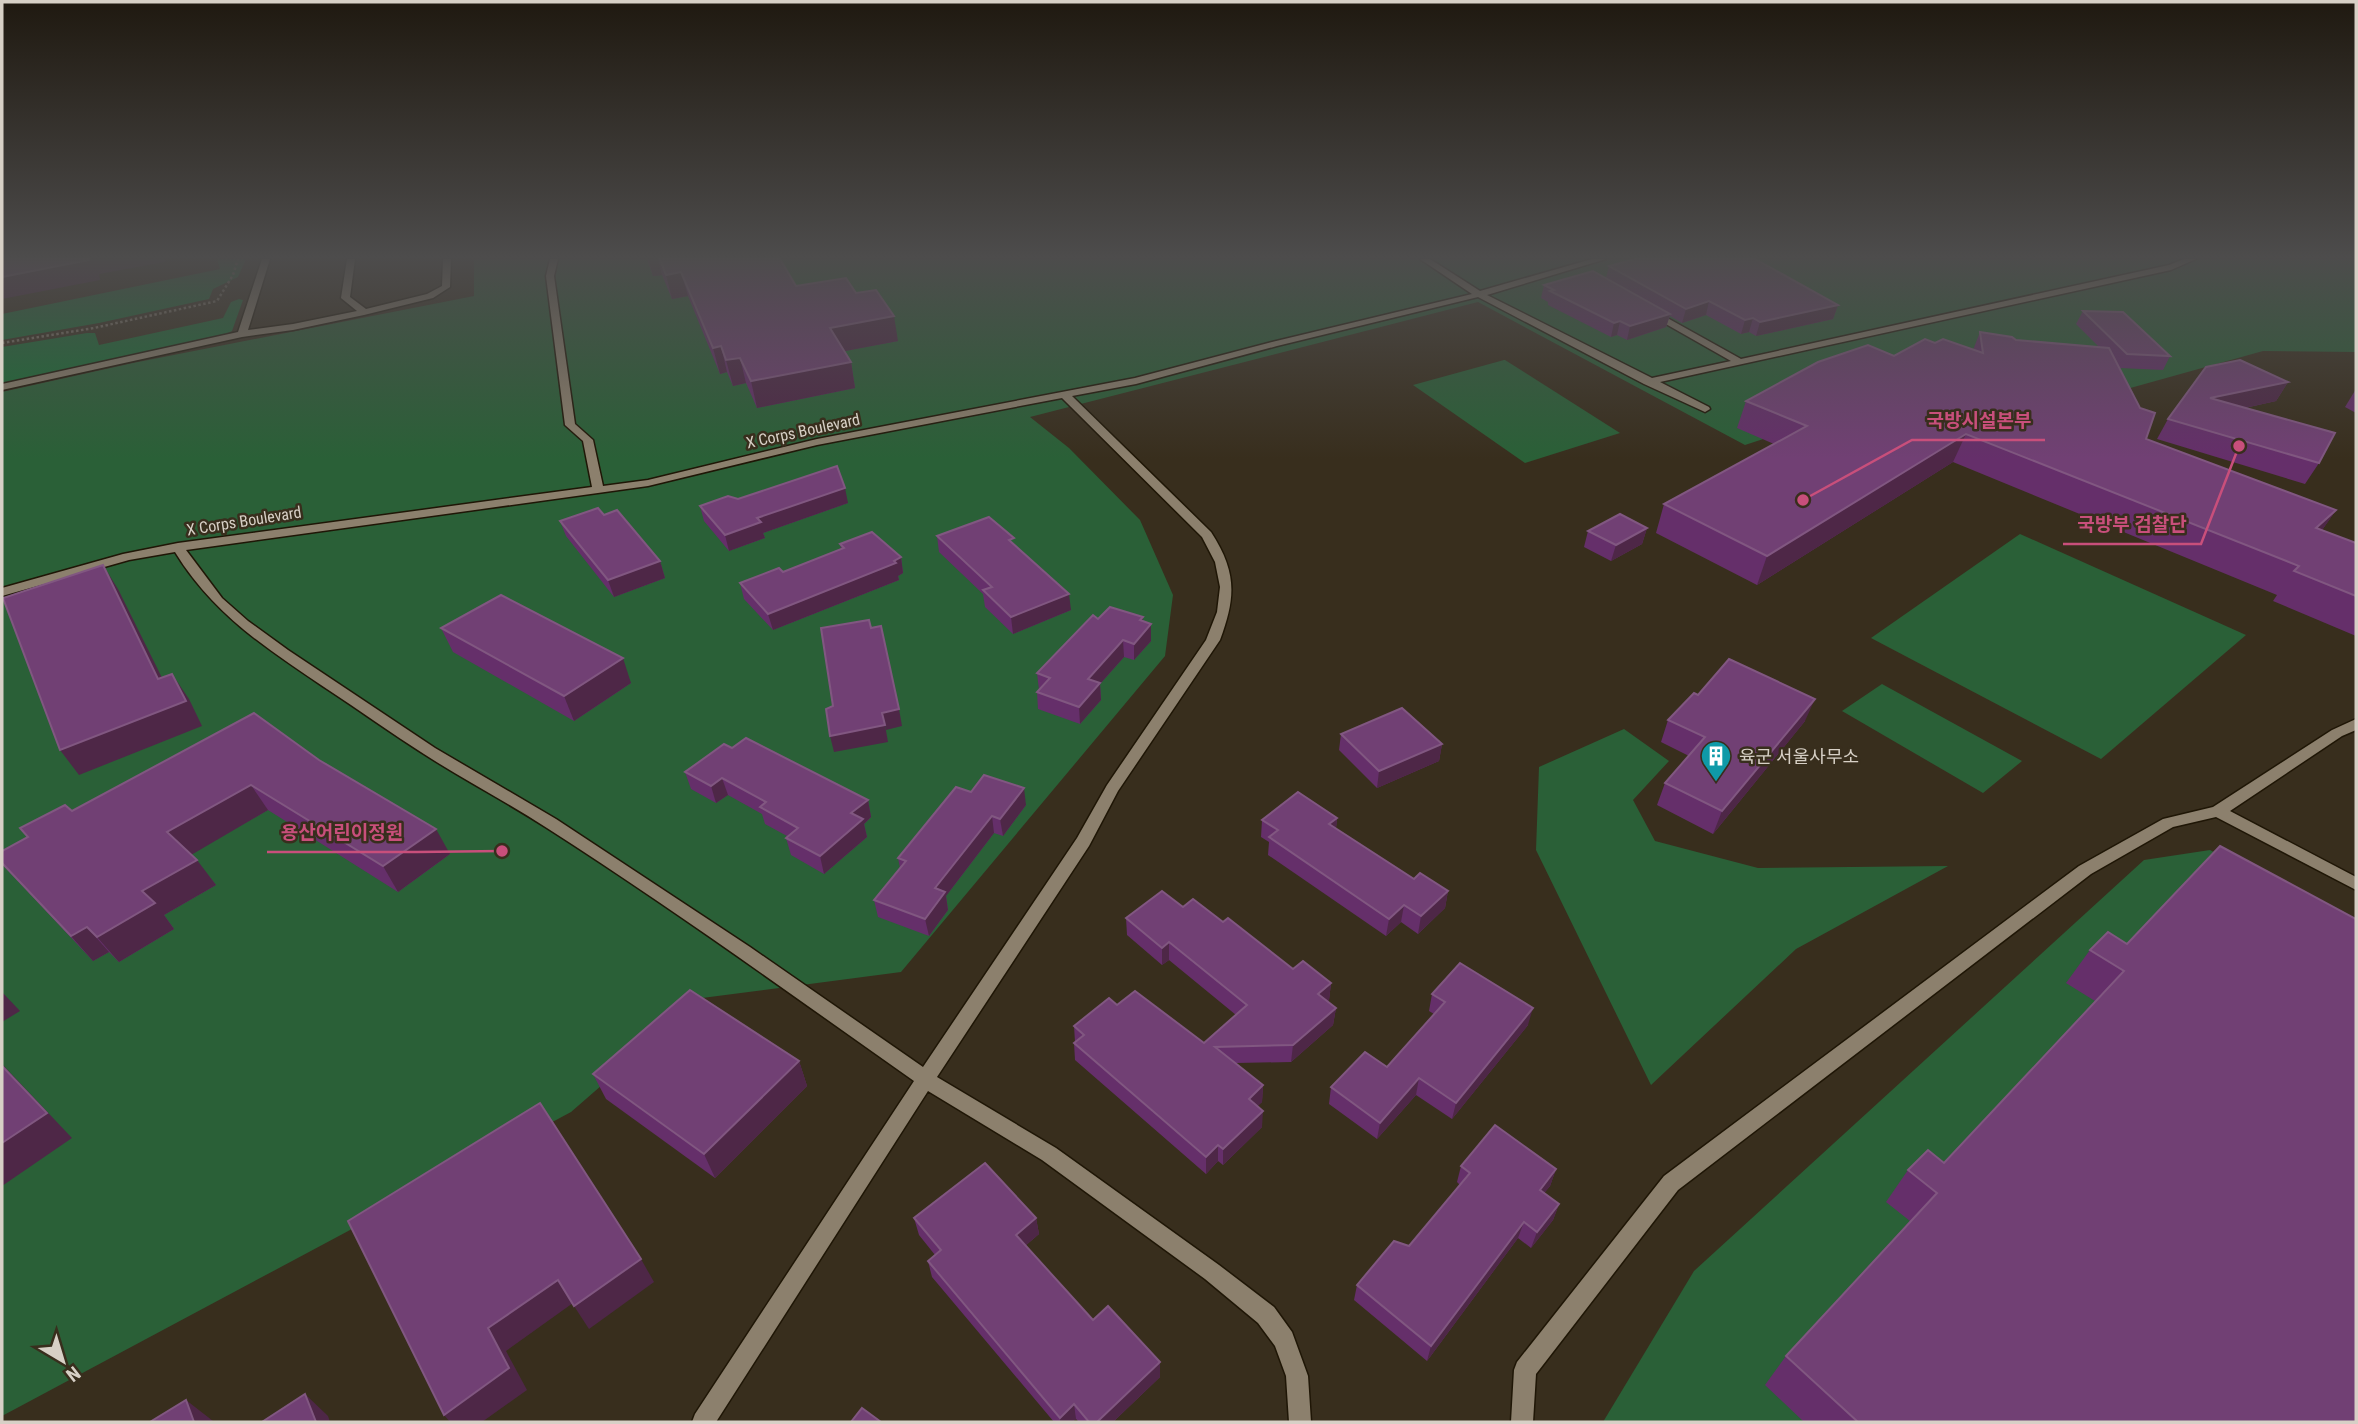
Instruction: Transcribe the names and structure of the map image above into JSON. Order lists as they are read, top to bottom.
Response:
{
  "streets": {
    "lane": ["X Corps Boulevard"]
  },
  "places": {
    "other": ["국방부 검찰단", "국방시설본부", "용산어린이정원"],
    "building": ["육군 서울사무소"]
  },
  "north": "bottom right"
}
